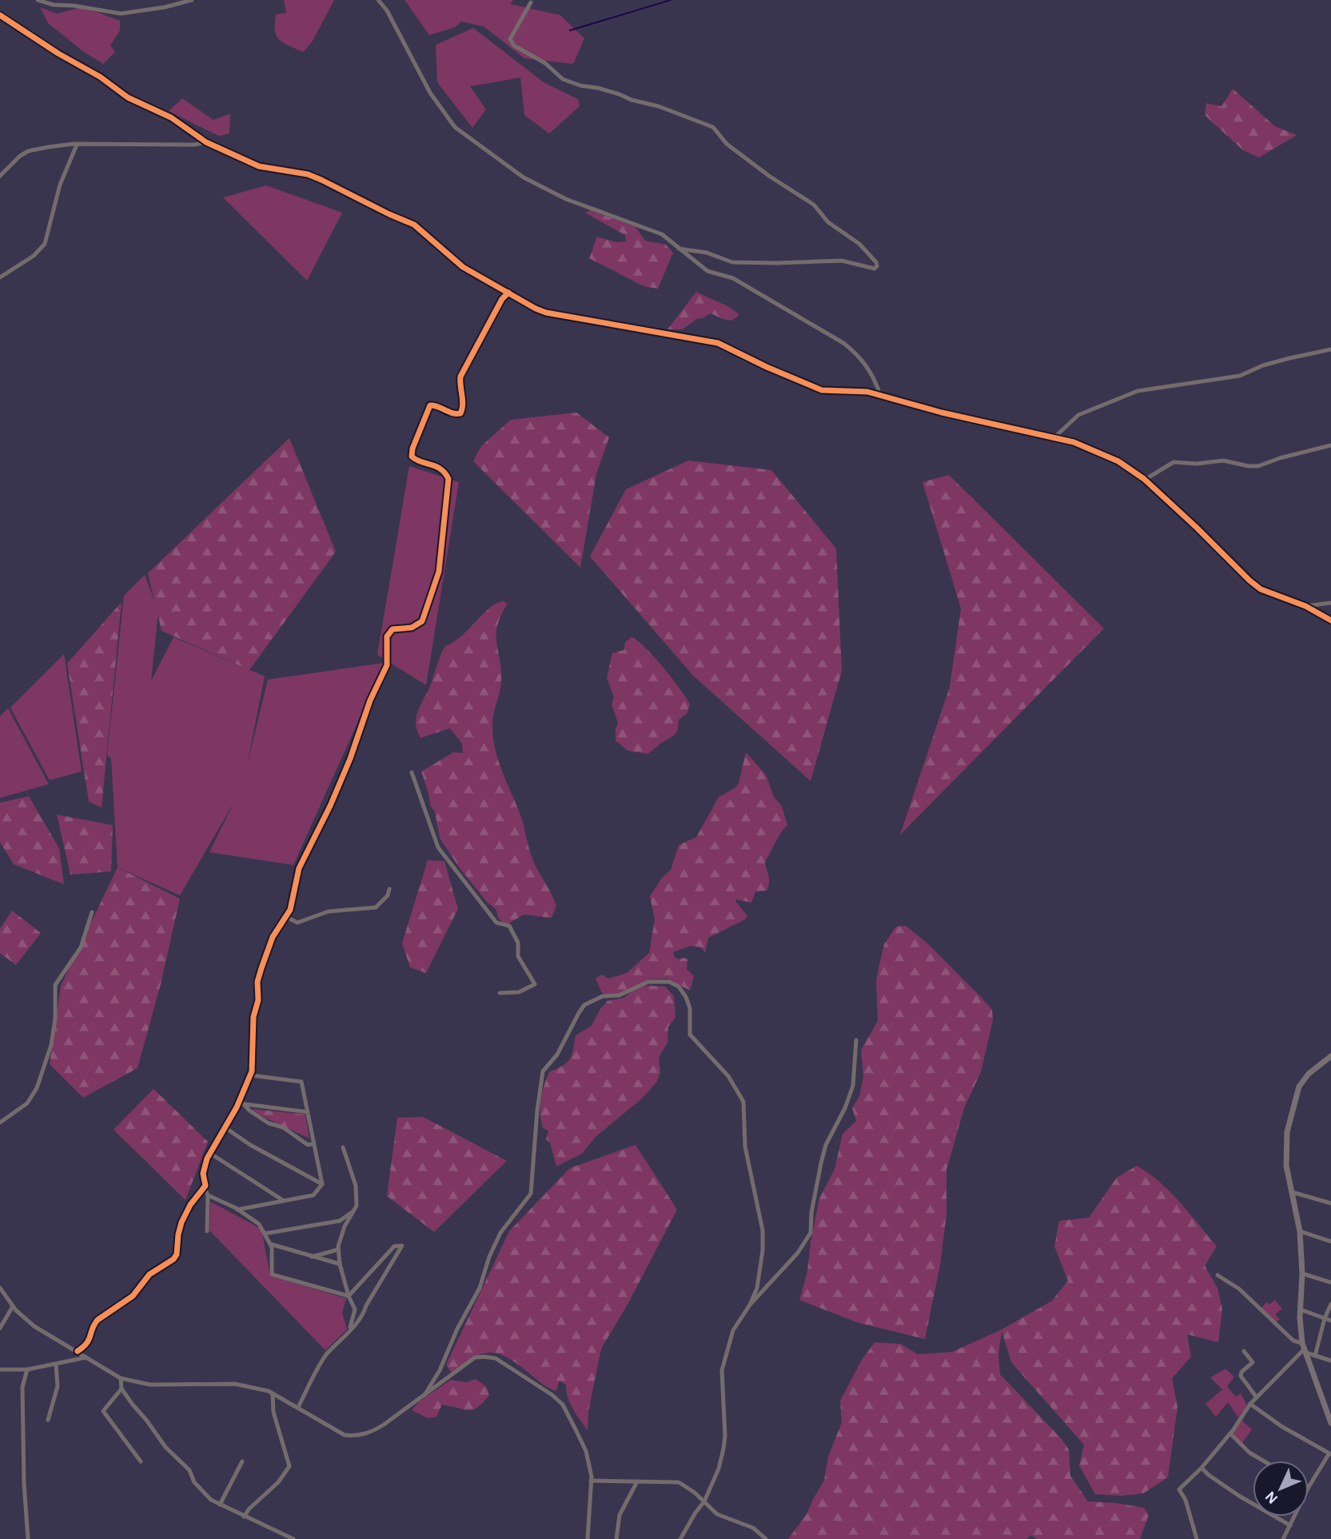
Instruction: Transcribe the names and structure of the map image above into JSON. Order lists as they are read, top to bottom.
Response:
{
  "north": "bottom left"
}
